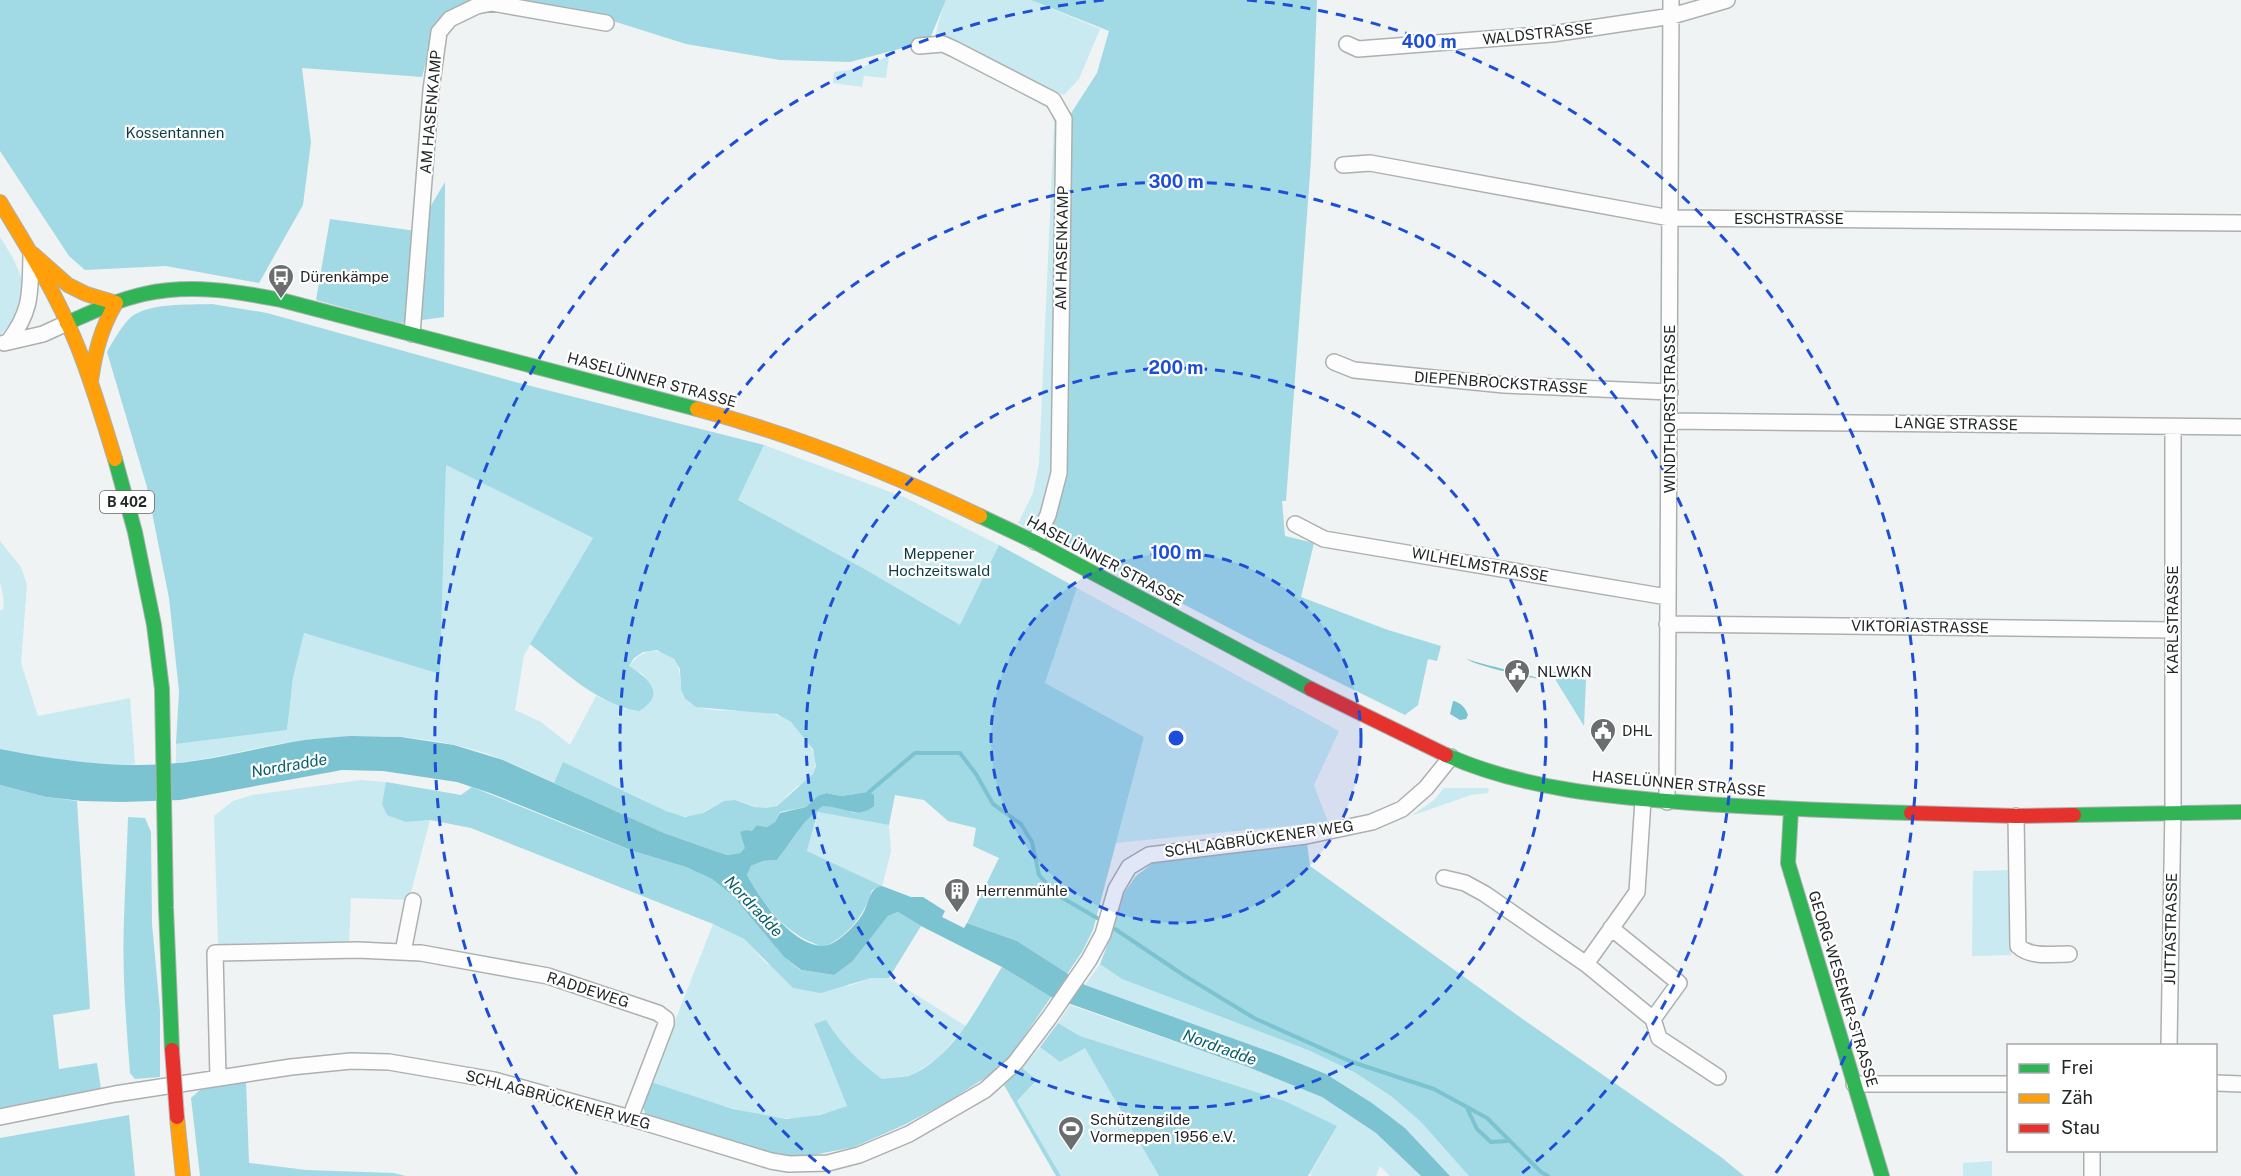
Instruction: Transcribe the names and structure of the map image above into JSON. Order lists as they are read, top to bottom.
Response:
{
  "streets": {
    "street": [
      "WALDSTRASSE",
      "AM HASENKAMP",
      "ESCHSTRASSE",
      "HASELÜNNER STRASSE",
      "DIEPENBROCKSTRASSE",
      "WINDTHORSTSTRASSE",
      "LANGE STRASSE",
      "B 402",
      "WILHELMSTRASSE",
      "KARLSTRASSE",
      "VIKTORIASTRASSE",
      "SCHLAGBRÜCKENER WEG",
      "JUTTASTRASSE",
      "GEORG-WESENER-STRASSE",
      "RADDEWEG"
    ]
  },
  "crossings": [
    ["WALDSTRASSE", "WINDTHORSTSTRASSE"],
    ["AM HASENKAMP", "HASELÜNNER STRASSE"],
    ["ESCHSTRASSE", "WINDTHORSTSTRASSE"],
    ["HASELÜNNER STRASSE", "WINDTHORSTSTRASSE"],
    ["HASELÜNNER STRASSE", "B 402"],
    ["HASELÜNNER STRASSE", "KARLSTRASSE"],
    ["HASELÜNNER STRASSE", "SCHLAGBRÜCKENER WEG"],
    ["HASELÜNNER STRASSE", "JUTTASTRASSE"],
    ["HASELÜNNER STRASSE", "GEORG-WESENER-STRASSE"],
    ["DIEPENBROCKSTRASSE", "WINDTHORSTSTRASSE"],
    ["WINDTHORSTSTRASSE", "LANGE STRASSE"],
    ["WINDTHORSTSTRASSE", "WILHELMSTRASSE"],
    ["WINDTHORSTSTRASSE", "VIKTORIASTRASSE"],
    ["LANGE STRASSE", "KARLSTRASSE"],
    ["KARLSTRASSE", "VIKTORIASTRASSE"],
    ["KARLSTRASSE", "JUTTASTRASSE"],
    ["SCHLAGBRÜCKENER WEG", "RADDEWEG"]
  ],
  "water": ["Nordradde"],
  "parks": ["Kossentannen", "Meppener Hochzeitswald"],
  "places": {
    "bus stop": ["Dürenkämpe"],
    "public building": ["NLWKN", "DHL"],
    "building": ["Herrenmühle"],
    "sports": ["Schützengilde Vormeppen 1956 e.V."]
  },
  "legend": ["Frei", "Zäh", "Stau"],
  "rings": [
    "400 m",
    "300 m",
    "200 m",
    "100 m"
  ]
}
